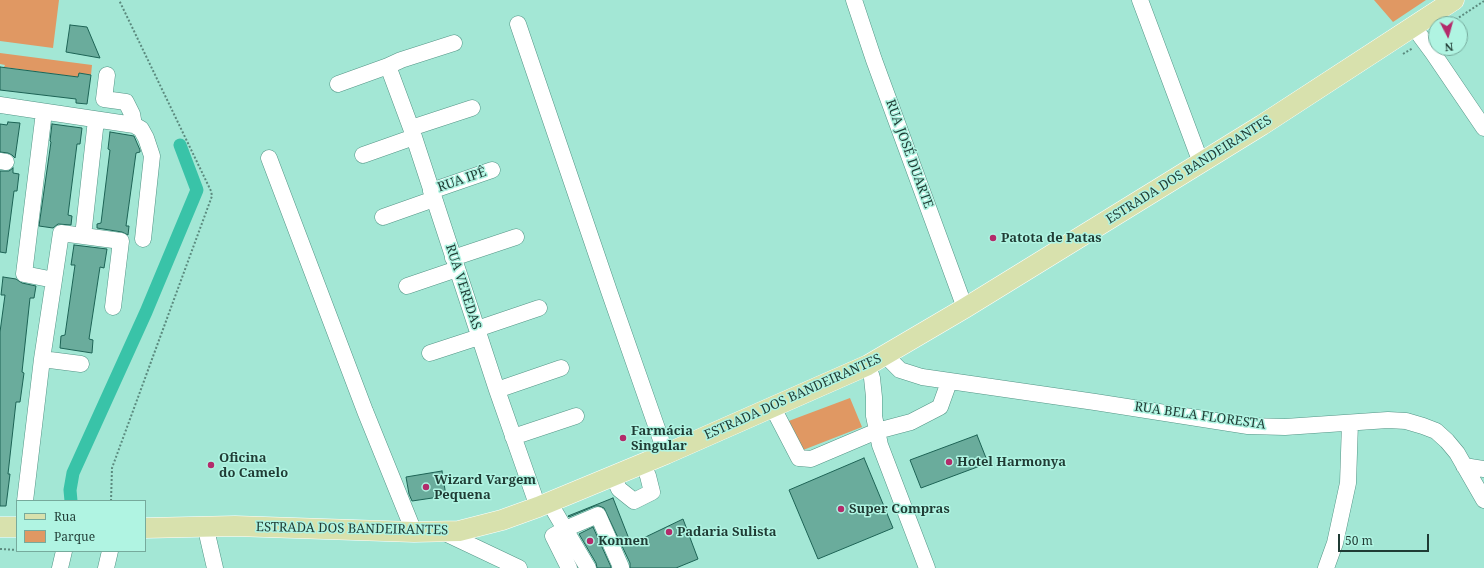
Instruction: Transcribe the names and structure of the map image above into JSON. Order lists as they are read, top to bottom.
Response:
{
  "streets": {
    "main road": ["ESTRADA DOS BANDEIRANTES"],
    "street": [
      "RUA JOSÉ DUARTE",
      "RUA IPÊ",
      "RUA VEREDAS",
      "RUA BELA FLORESTA"
    ]
  },
  "crossings": [
    ["RUA JOSÉ DUARTE", "ESTRADA DOS BANDEIRANTES"],
    ["ESTRADA DOS BANDEIRANTES", "RUA VEREDAS"],
    ["ESTRADA DOS BANDEIRANTES", "RUA BELA FLORESTA"],
    ["RUA IPÊ", "RUA VEREDAS"]
  ],
  "places": [
    "Patota de Patas",
    "Farmácia Singular",
    "Hotel Harmonya",
    "Oficina do Camelo",
    "Wizard Vargem Pequena",
    "Super Compras",
    "Padaria Sulista",
    "Konnen"
  ],
  "legend": ["Rua", "Parque"],
  "scale_bar": "50 m",
  "north": "bottom"
}
